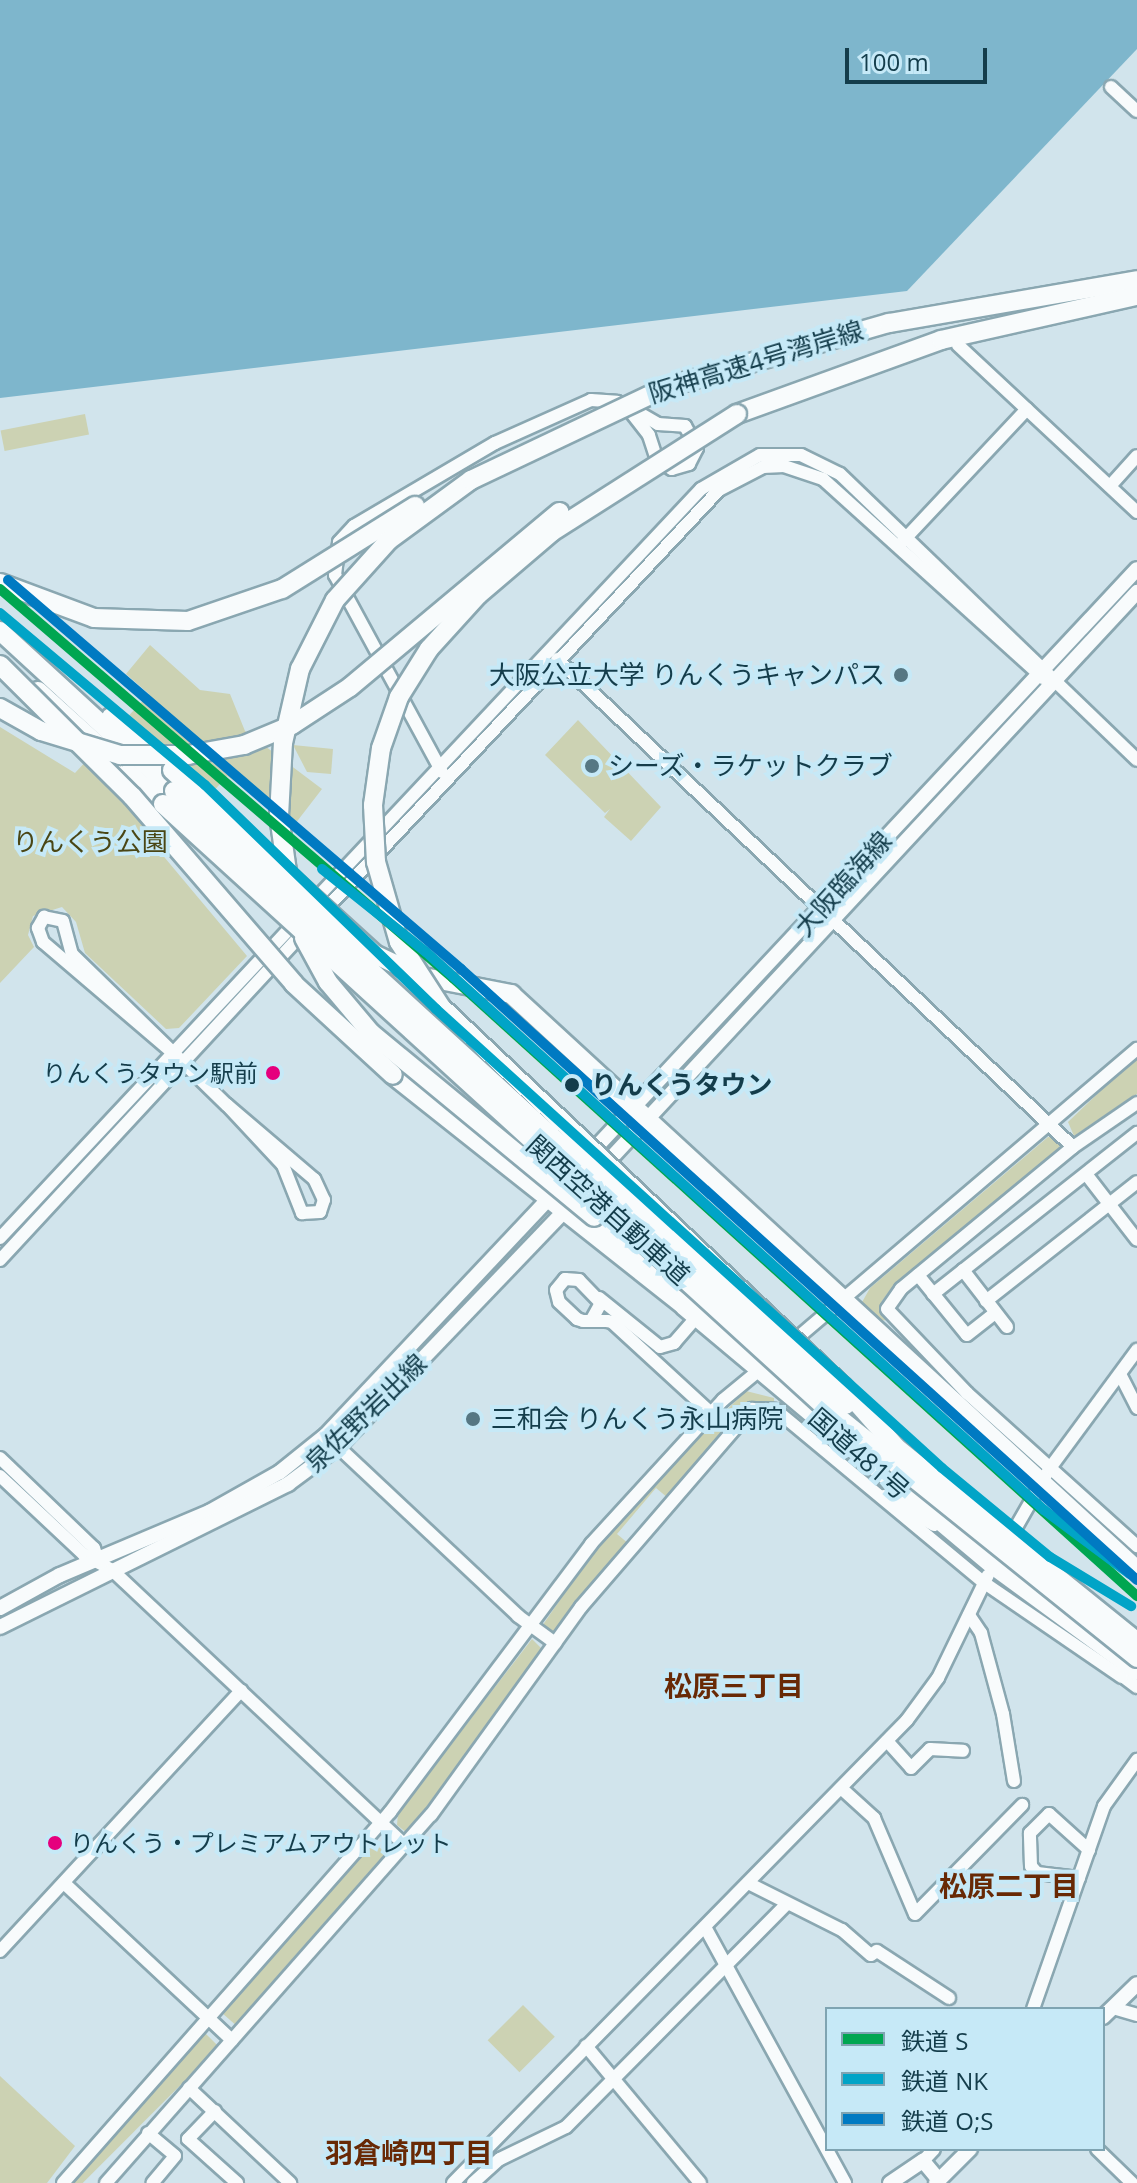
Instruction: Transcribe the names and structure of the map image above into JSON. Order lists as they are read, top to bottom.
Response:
{
  "streets": {
    "highway": ["阪神高速4号湾岸線", "関西空港自動車道", "国道481号"],
    "main road": ["大阪臨海線", "泉佐野岩出線"]
  },
  "crossings": [
    ["大阪臨海線", "泉佐野岩出線"],
    ["大阪臨海線", "国道481号"],
    ["泉佐野岩出線", "国道481号"]
  ],
  "districts": ["松原三丁目", "松原二丁目", "羽倉崎四丁目"],
  "parks": ["りんくう公園"],
  "places": [
    "大阪公立大学 りんくうキャンパス",
    "シーズ・ラケットクラブ",
    "りんくうタウン駅前",
    "りんくうタウン",
    "三和会 りんくう永山病院",
    "りんくう・プレミアムアウトレット"
  ],
  "lines": ["rail line O;S", "rail line S", "rail line NK"],
  "legend": ["鉄道 S", "鉄道 NK", "鉄道 O;S"],
  "scale_bar": "100 m"
}
